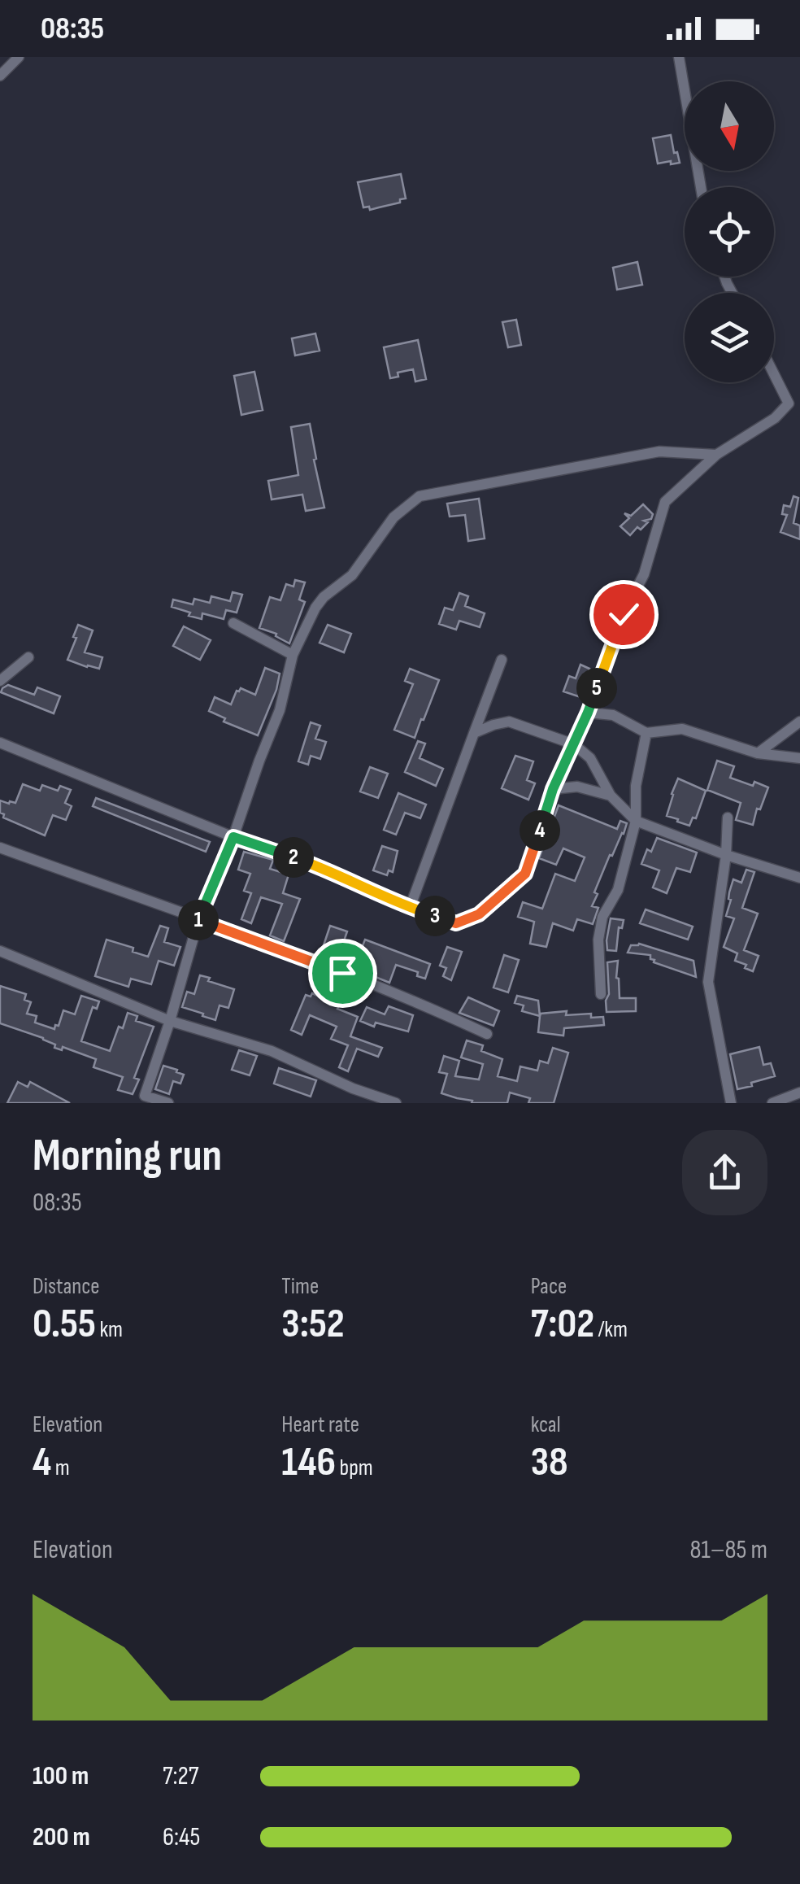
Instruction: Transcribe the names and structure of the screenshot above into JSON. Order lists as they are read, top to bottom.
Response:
{
  "north": "bottom",
  "page": {
    "status": "08:35",
    "pins": [
      "5",
      "4",
      "2",
      "3",
      "1"
    ],
    "heading": ["Morning run", "08:35"],
    "stats": [
      ["Distance", "0.55 km"],
      ["Time", "3:52"],
      ["Pace", "7:02 /km"],
      ["Elevation", "4 m"],
      ["Heart rate", "146 bpm"],
      ["kcal", "38"]
    ],
    "chart": ["Elevation", "81–85 m"],
    "list": [
      {
        "name": "100 m",
        "note": "7:27"
      },
      {
        "name": "200 m",
        "note": "6:45"
      }
    ]
  }
}
